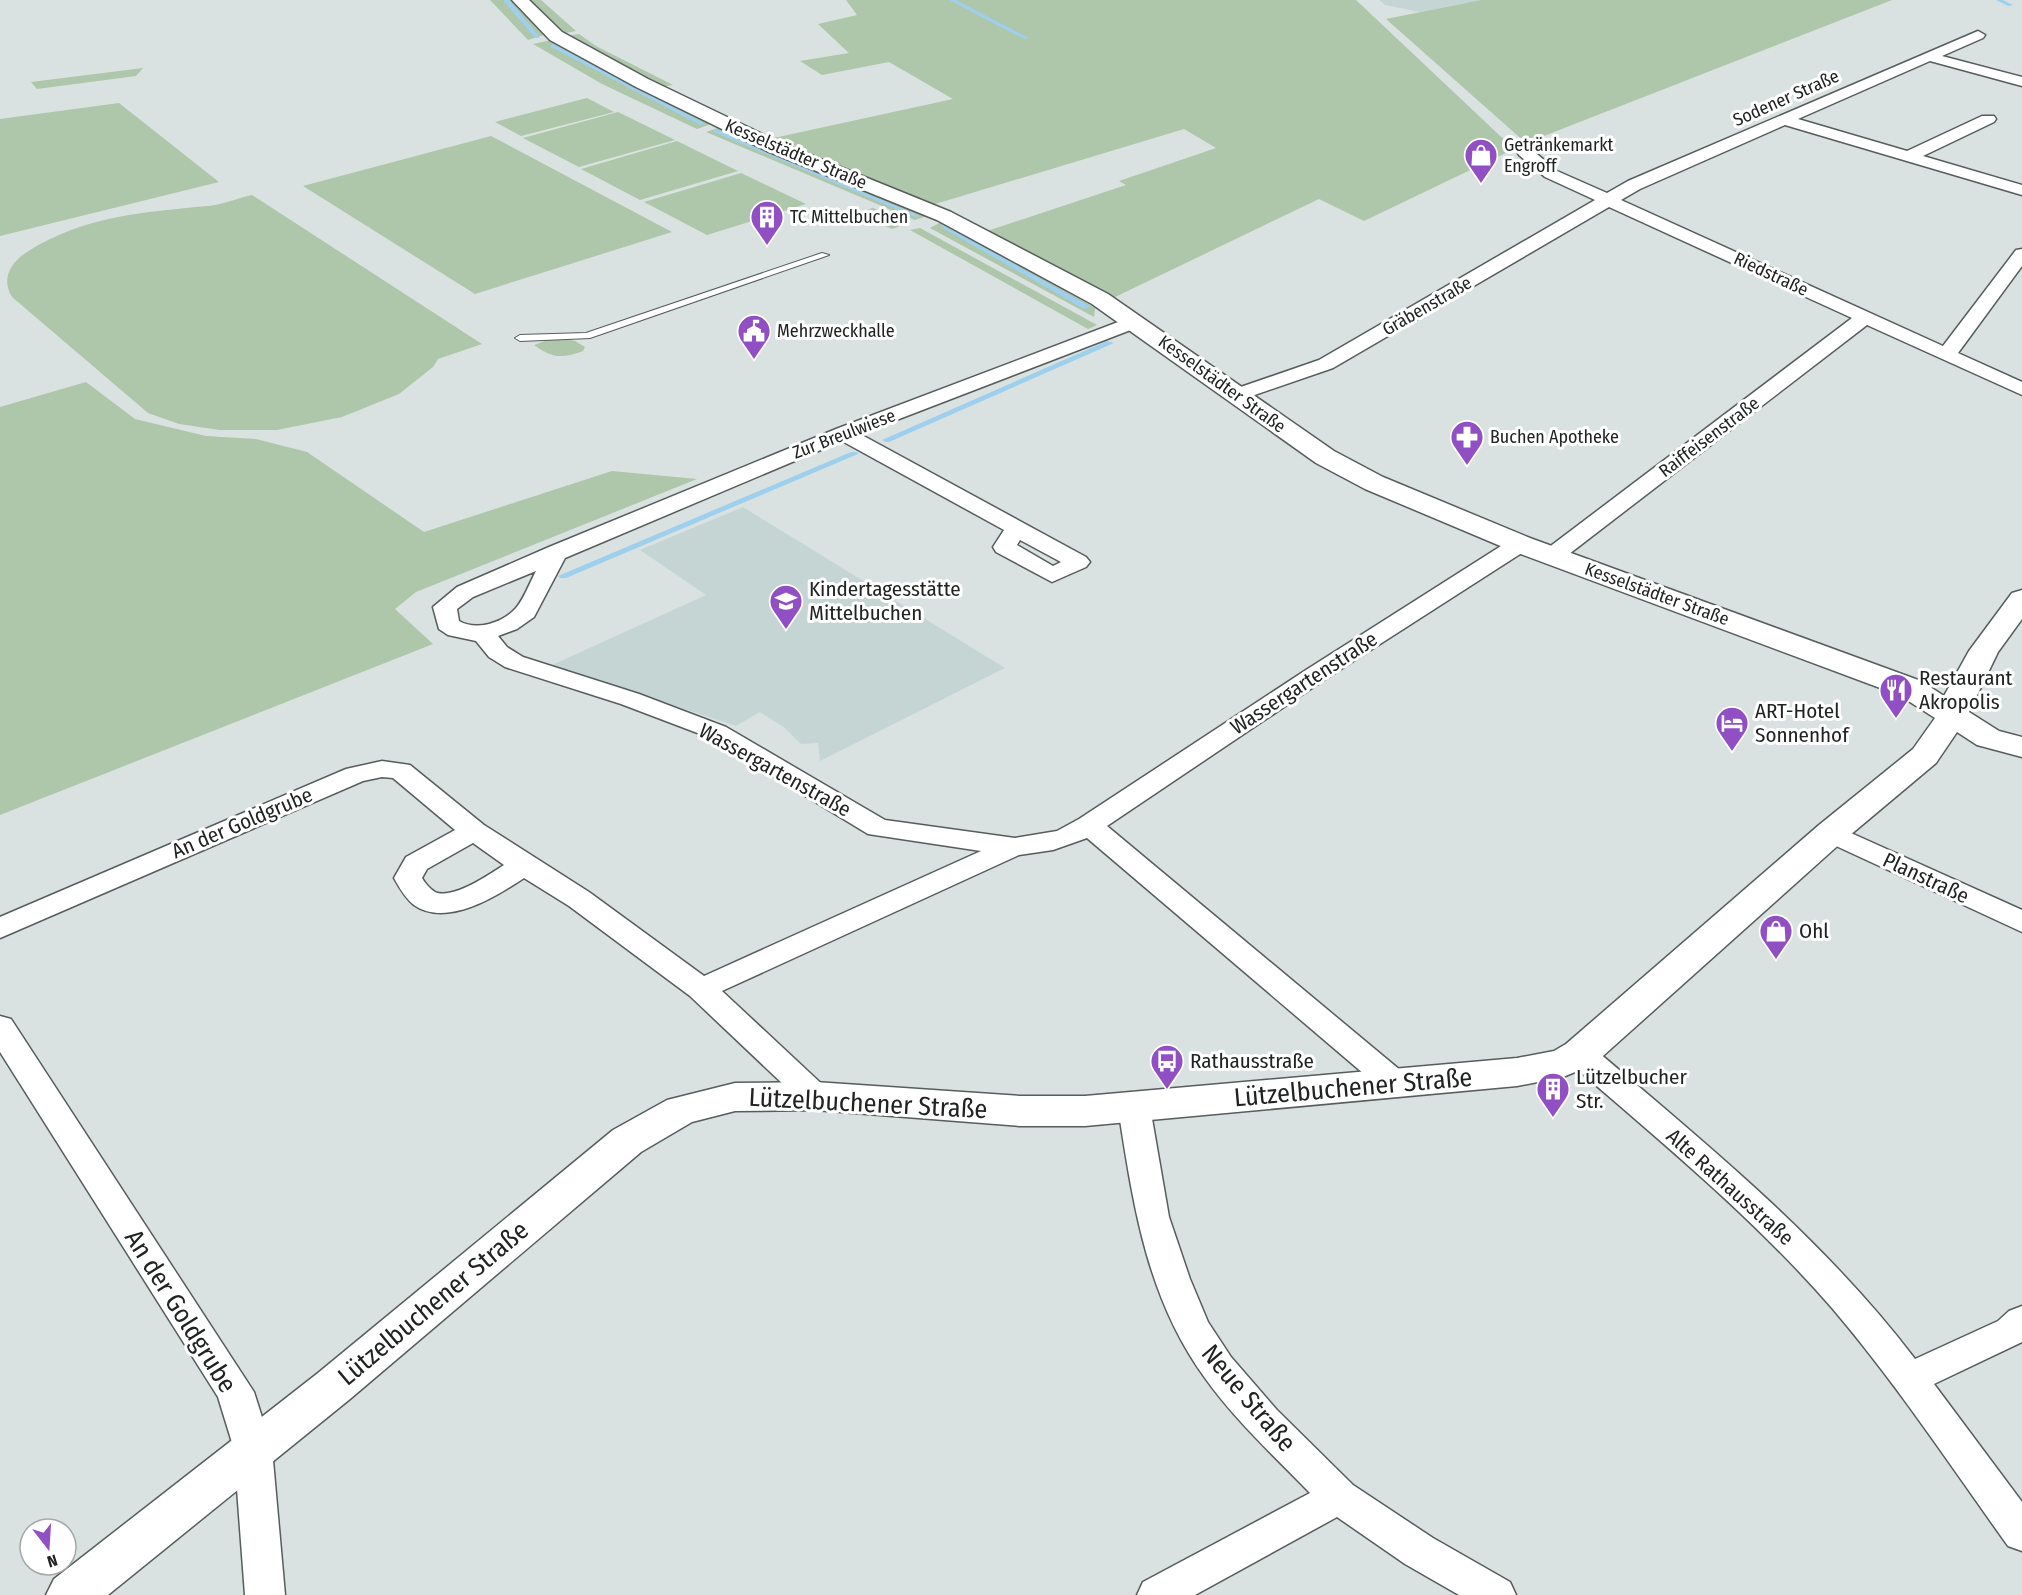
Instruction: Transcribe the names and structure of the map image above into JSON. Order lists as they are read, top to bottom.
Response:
{
  "streets": {
    "main road": ["Kesselstädter Straße", "Lützelbuchener Straße"],
    "street": [
      "Sodener Straße",
      "Riedstraße",
      "Gräbenstraße",
      "Zur Breulwiese",
      "Raiffeisenstraße",
      "Wassergartenstraße",
      "An der Goldgrube",
      "Planstraße",
      "Alte Rathausstraße",
      "Neue Straße"
    ]
  },
  "crossings": [
    ["Sodener Straße", "Riedstraße"],
    ["Sodener Straße", "Gräbenstraße"],
    ["Kesselstädter Straße", "Gräbenstraße"],
    ["Kesselstädter Straße", "Zur Breulwiese"],
    ["Kesselstädter Straße", "Raiffeisenstraße"],
    ["Kesselstädter Straße", "Wassergartenstraße"],
    ["Riedstraße", "Gräbenstraße"],
    ["Riedstraße", "Raiffeisenstraße"],
    ["Zur Breulwiese", "Wassergartenstraße"],
    ["Wassergartenstraße", "An der Goldgrube"],
    ["An der Goldgrube", "Lützelbuchener Straße"],
    ["Lützelbuchener Straße", "Alte Rathausstraße"],
    ["Lützelbuchener Straße", "Neue Straße"]
  ],
  "places": {
    "shop": ["Getränkemarkt Engroff", "Ohl"],
    "building": ["TC Mittelbuchen", "Lützelbucher Str."],
    "public building": ["Mehrzweckhalle"],
    "pharmacy": ["Buchen Apotheke"],
    "school or university": ["Kindertagesstätte Mittelbuchen"],
    "restaurant": ["Restaurant Akropolis"],
    "hotel": ["ART-Hotel Sonnenhof"],
    "bus stop": ["Rathausstraße"]
  },
  "north": "bottom"
}
